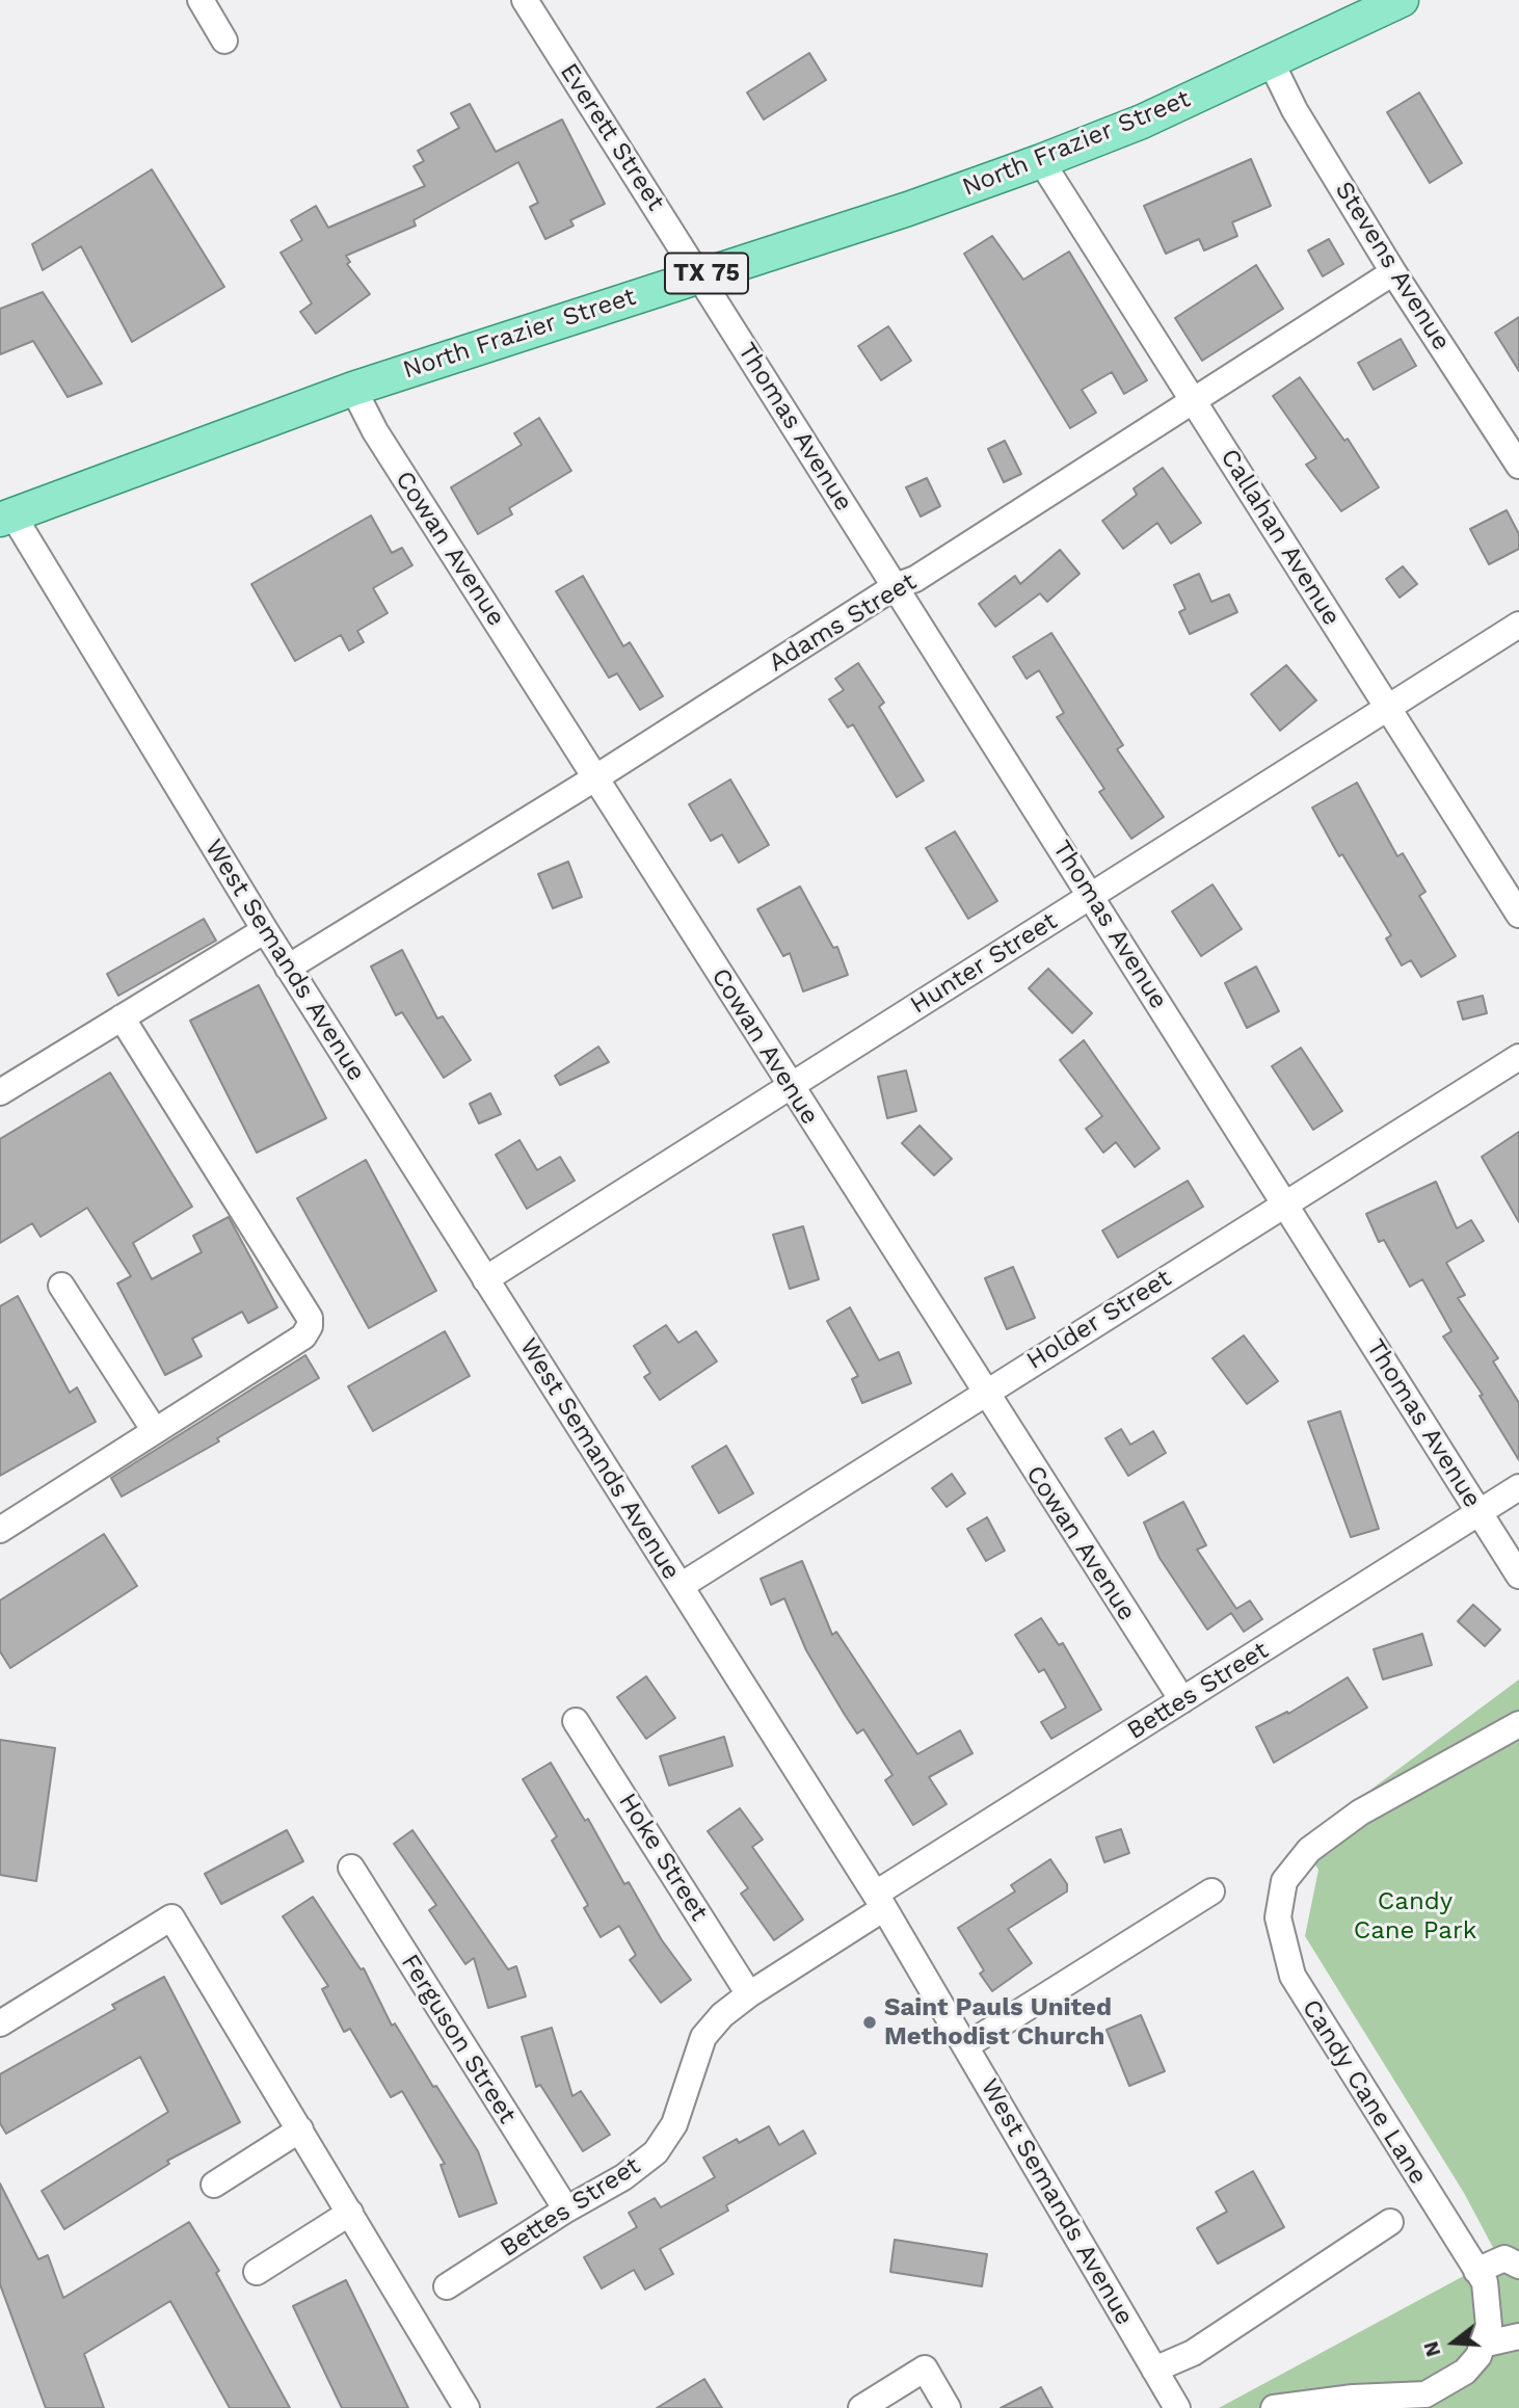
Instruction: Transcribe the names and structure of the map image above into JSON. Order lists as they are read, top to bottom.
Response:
{
  "streets": {
    "main road": ["North Frazier Street", "TX 75"],
    "street": [
      "Everett Street",
      "Stevens Avenue",
      "Thomas Avenue",
      "Callahan Avenue",
      "Cowan Avenue",
      "Adams Street",
      "West Semands Avenue",
      "Hunter Street",
      "Holder Street",
      "Bettes Street",
      "Hoke Street",
      "Ferguson Street",
      "Candy Cane Lane"
    ]
  },
  "crossings": [
    ["Everett Street", "North Frazier Street"],
    ["Everett Street", "Thomas Avenue"],
    ["North Frazier Street", "Stevens Avenue"],
    ["North Frazier Street", "Thomas Avenue"],
    ["North Frazier Street", "Callahan Avenue"],
    ["North Frazier Street", "Cowan Avenue"],
    ["North Frazier Street", "West Semands Avenue"],
    ["Stevens Avenue", "Adams Street"],
    ["Thomas Avenue", "Adams Street"],
    ["Thomas Avenue", "Hunter Street"],
    ["Thomas Avenue", "Holder Street"],
    ["Thomas Avenue", "Bettes Street"],
    ["Callahan Avenue", "Adams Street"],
    ["Callahan Avenue", "Hunter Street"],
    ["Cowan Avenue", "Adams Street"],
    ["Cowan Avenue", "Hunter Street"],
    ["Cowan Avenue", "Holder Street"],
    ["Cowan Avenue", "Bettes Street"],
    ["Adams Street", "West Semands Avenue"],
    ["West Semands Avenue", "Hunter Street"],
    ["West Semands Avenue", "Holder Street"],
    ["West Semands Avenue", "Bettes Street"],
    ["Bettes Street", "Hoke Street"],
    ["Bettes Street", "Ferguson Street"]
  ],
  "parks": ["Candy Cane Park"],
  "places": ["Saint Pauls United Methodist Church"],
  "north": "left"
}
